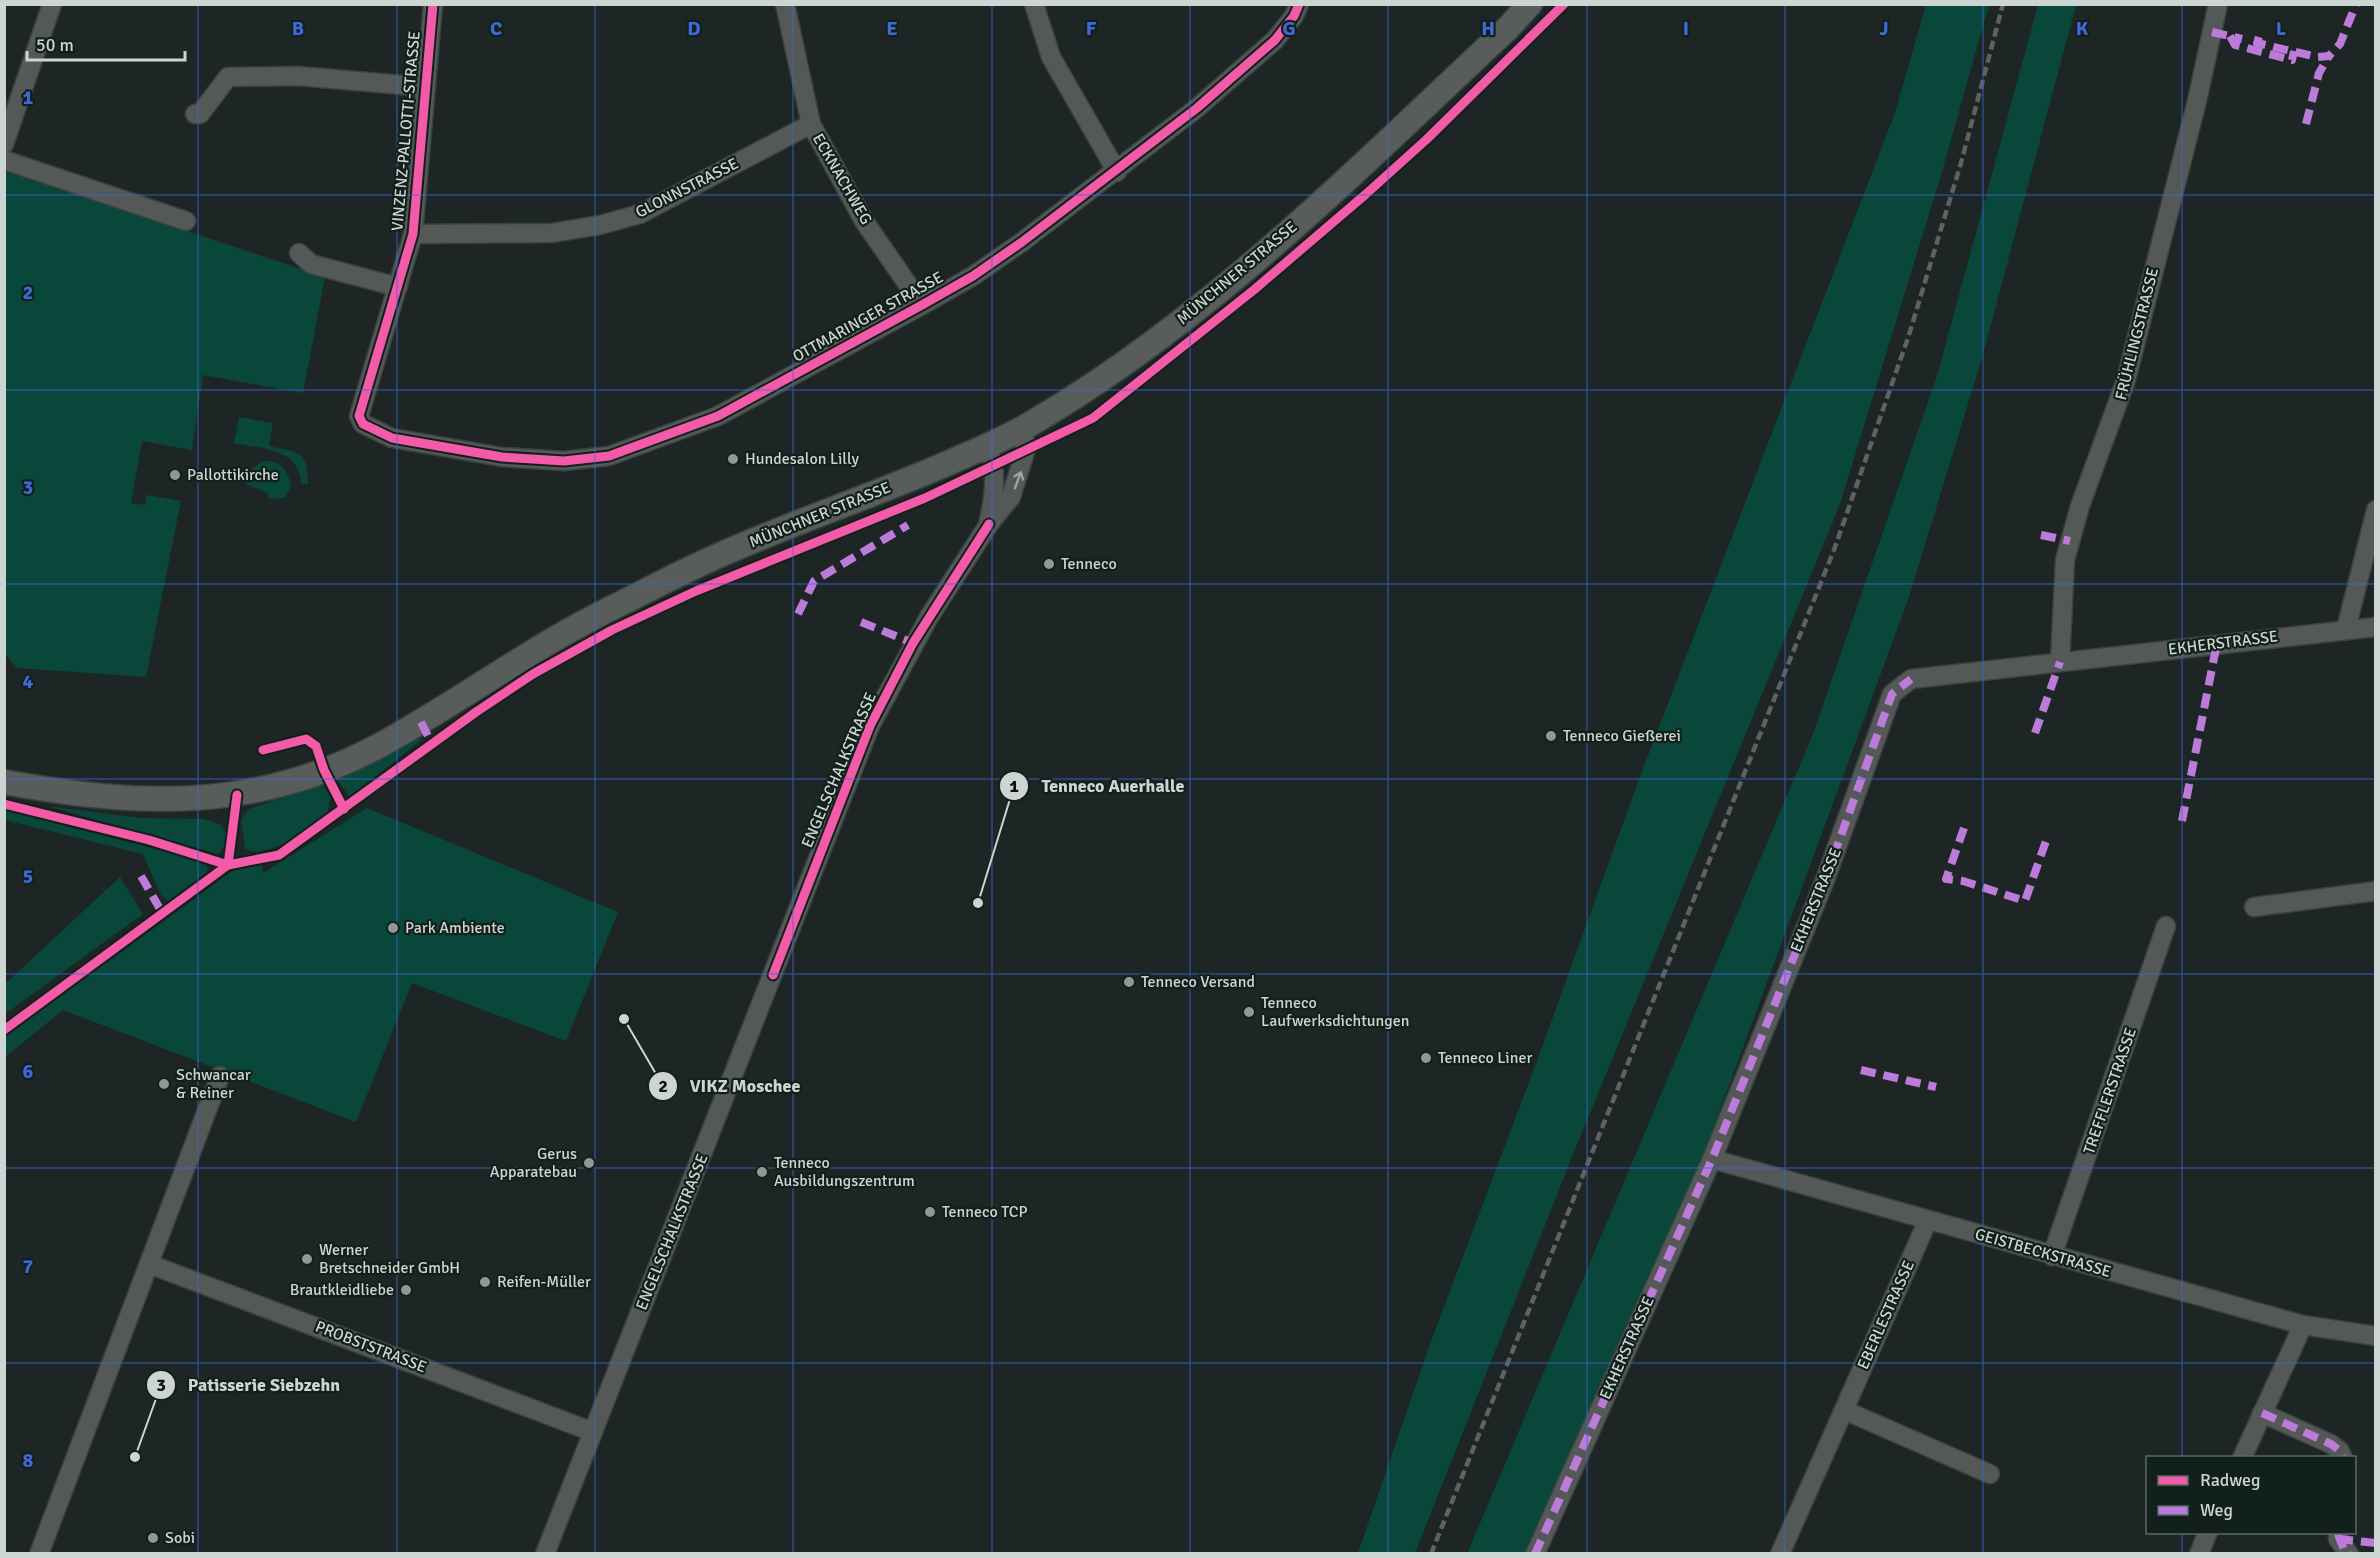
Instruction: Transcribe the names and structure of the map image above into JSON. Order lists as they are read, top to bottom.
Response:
{
  "streets": {
    "main road": ["MÜNCHNER STRASSE"],
    "street": [
      "VINZENZ-PALLOTTI-STRASSE",
      "ECKNACHWEG",
      "GLONNSTRASSE",
      "OTTMARINGER STRASSE",
      "FRÜHLINGSTRASSE",
      "EKHERSTRASSE",
      "ENGELSCHALKSTRASSE",
      "TREFFLERSTRASSE",
      "GEISTBECKSTRASSE",
      "EBERLESTRASSE",
      "PROBSTSTRASSE"
    ]
  },
  "crossings": [
    ["VINZENZ-PALLOTTI-STRASSE", "GLONNSTRASSE"],
    ["VINZENZ-PALLOTTI-STRASSE", "OTTMARINGER STRASSE"],
    ["ECKNACHWEG", "GLONNSTRASSE"],
    ["ECKNACHWEG", "OTTMARINGER STRASSE"],
    ["MÜNCHNER STRASSE", "ENGELSCHALKSTRASSE"],
    ["FRÜHLINGSTRASSE", "EKHERSTRASSE"],
    ["EKHERSTRASSE", "GEISTBECKSTRASSE"],
    ["ENGELSCHALKSTRASSE", "PROBSTSTRASSE"],
    ["TREFFLERSTRASSE", "GEISTBECKSTRASSE"],
    ["GEISTBECKSTRASSE", "EBERLESTRASSE"]
  ],
  "places": [
    "Hundesalon Lilly",
    "Pallottikirche",
    "Tenneco",
    "Tenneco Gießerei",
    "Tenneco Auerhalle",
    "Park Ambiente",
    "Tenneco Versand",
    "Tenneco Laufwerksdichtungen",
    "VIKZ Moschee",
    "Tenneco Liner",
    "Schwancar & Reiner",
    "Gerus Apparatebau",
    "Tenneco Ausbildungszentrum",
    "Tenneco TCP",
    "Werner Bretschneider GmbH",
    "Reifen-Müller",
    "Brautkleidliebe",
    "Patisserie Siebzehn",
    "Sobi"
  ],
  "legend": ["Radweg", "Weg"],
  "scale_bar": "50 m",
  "grid": {
    "columns": [
      "B",
      "C",
      "D",
      "E",
      "F",
      "G",
      "H",
      "I",
      "J",
      "K",
      "L"
    ],
    "rows": [
      "1",
      "2",
      "3",
      "4",
      "5",
      "6",
      "7",
      "8"
    ]
  }
}
